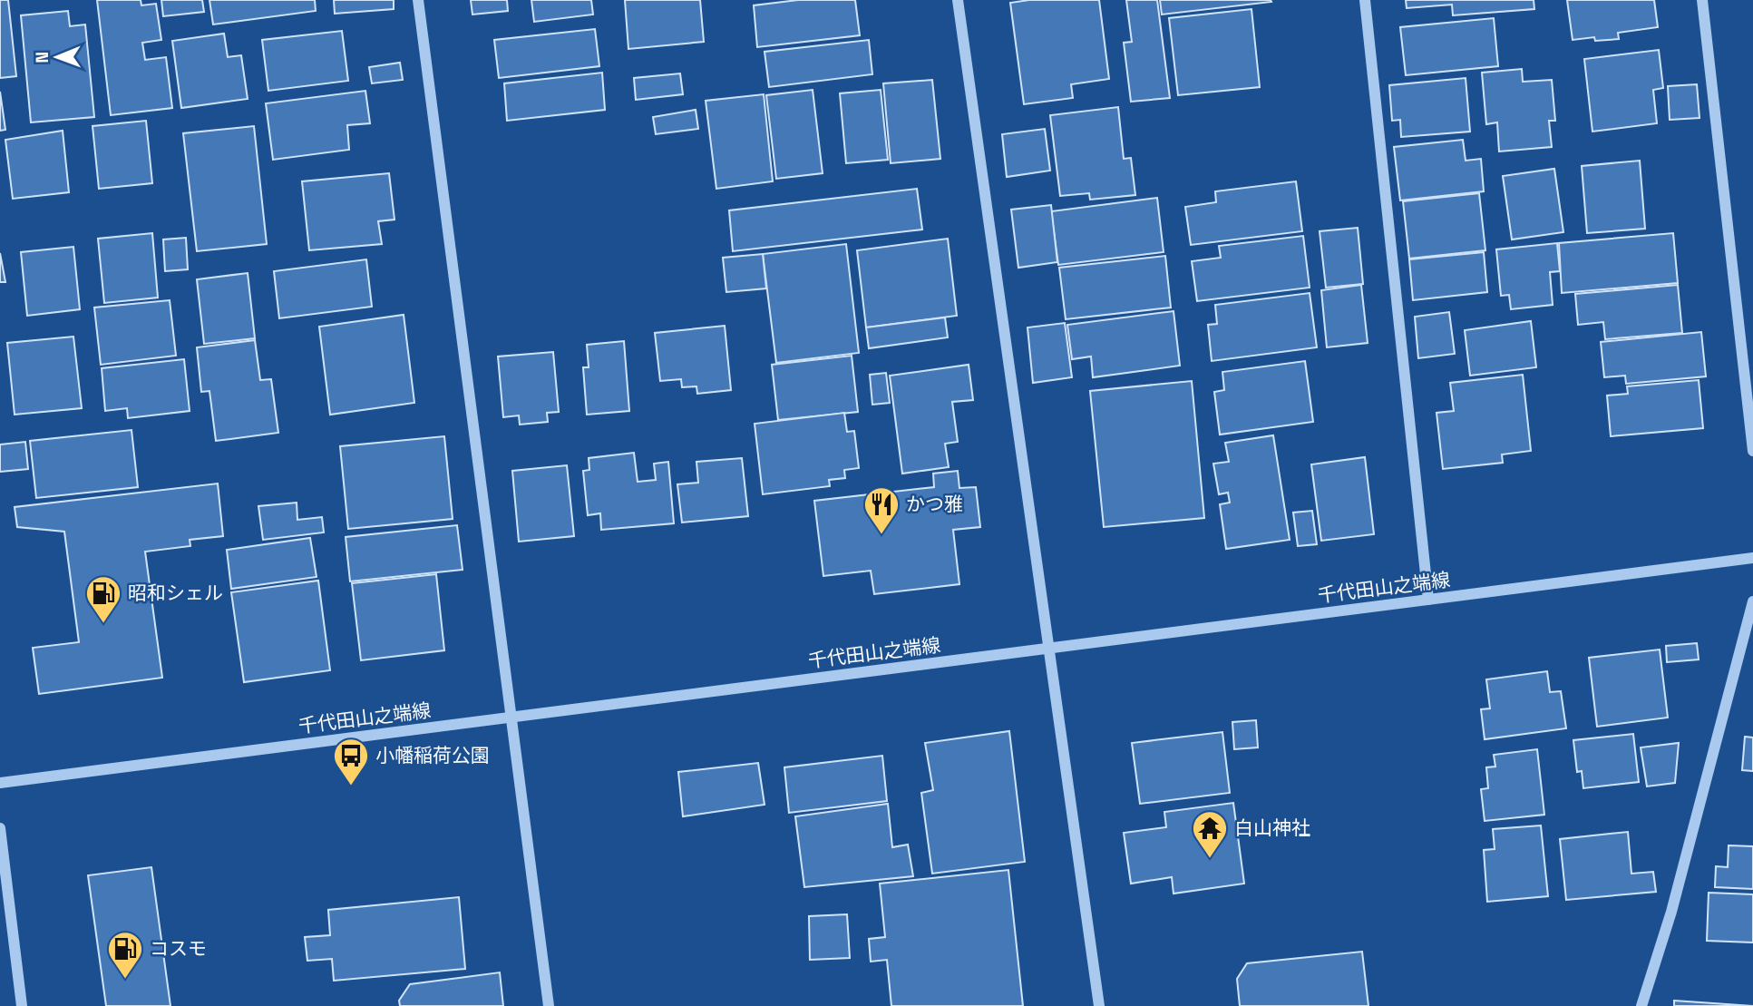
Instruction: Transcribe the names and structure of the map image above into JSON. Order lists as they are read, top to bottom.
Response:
{
  "streets": {
    "street": ["千代田山之端線"]
  },
  "places": {
    "restaurant": ["かつ雅"],
    "fuel station": ["昭和シェル", "コスモ"],
    "bus stop": ["小幡稲荷公園"],
    "temple": ["白山神社"]
  },
  "north": "left"
}
